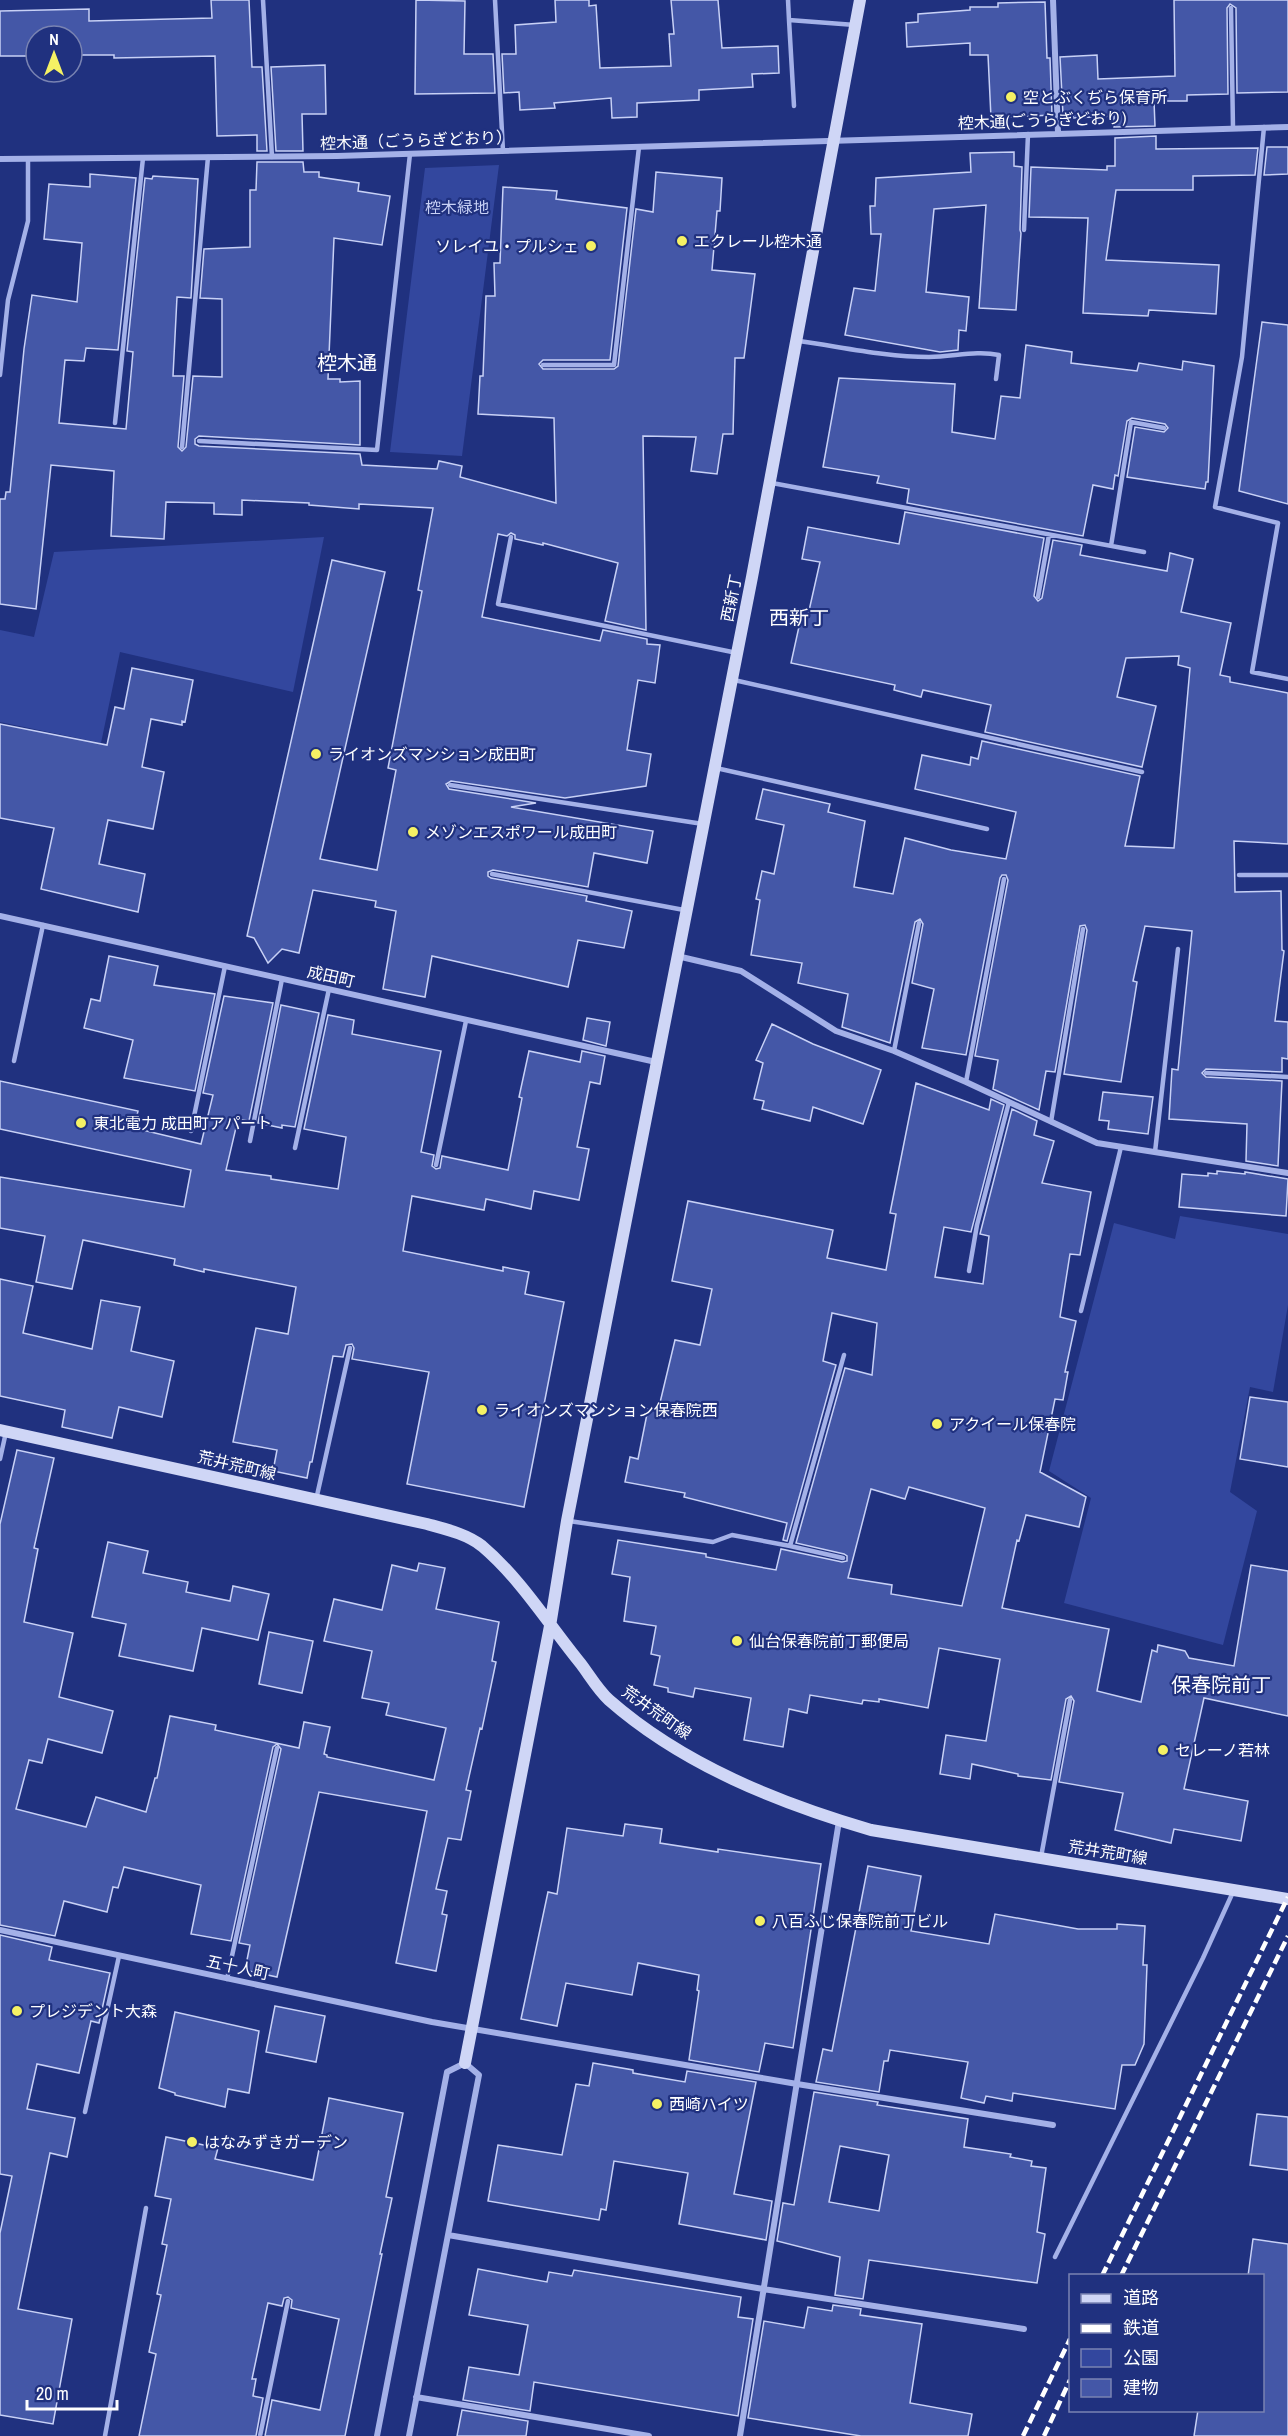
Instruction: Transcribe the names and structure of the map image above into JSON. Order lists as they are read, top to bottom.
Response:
{
  "streets": {
    "street": [
      "椌木通(ごうらぎどおり)",
      "椌木通（ごうらぎどおり）",
      "西新丁",
      "成田町",
      "荒井荒町線",
      "五十人町"
    ]
  },
  "crossings": [
    ["椌木通(ごうらぎどおり)", "椌木通（ごうらぎどおり）"],
    ["椌木通(ごうらぎどおり)", "西新丁"],
    ["椌木通（ごうらぎどおり）", "西新丁"],
    ["西新丁", "成田町"],
    ["西新丁", "荒井荒町線"],
    ["西新丁", "五十人町"]
  ],
  "districts": ["椌木通", "西新丁", "保春院前丁"],
  "parks": ["椌木緑地"],
  "places": [
    "空とぶくぢら保育所",
    "エクレール椌木通",
    "ソレイユ・プルシェ",
    "ライオンズマンション成田町",
    "メゾンエスポワール成田町",
    "東北電力 成田町アパート",
    "ライオンズマンション保春院西",
    "アクイール保春院",
    "仙台保春院前丁郵便局",
    "セレーノ若林",
    "八百ふじ保春院前丁ビル",
    "プレジデント大森",
    "西崎ハイツ",
    "はなみずきガーデン"
  ],
  "legend": [
    "道路",
    "鉄道",
    "公園",
    "建物"
  ],
  "scale_bar": "20 m",
  "north": "top"
}
